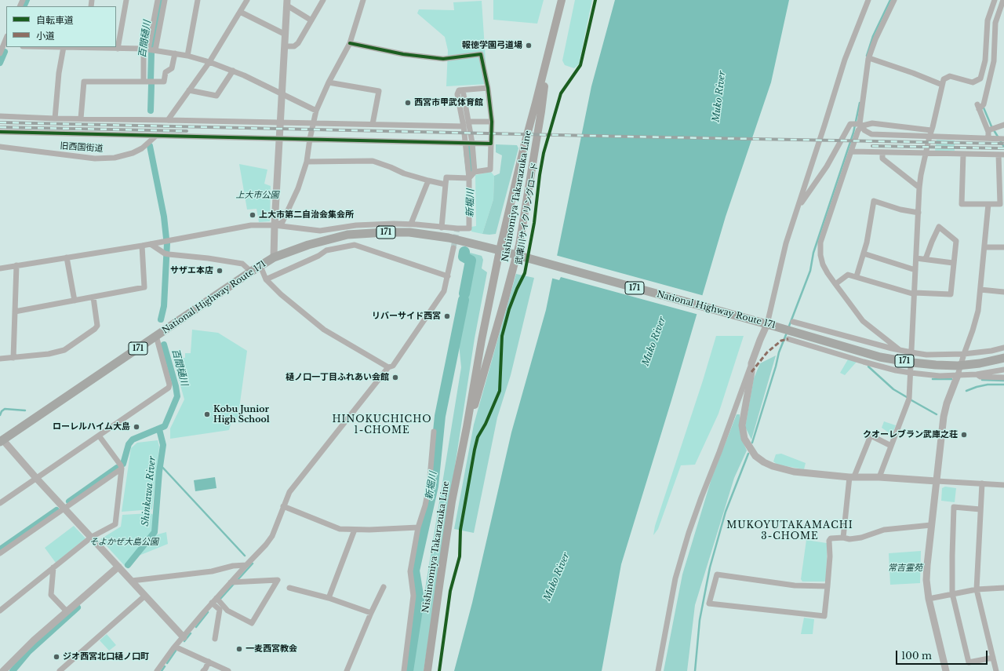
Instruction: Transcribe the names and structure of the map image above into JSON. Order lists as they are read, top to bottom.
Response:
{
  "streets": {
    "highway": ["171", "National Highway Route 171"],
    "main road": ["Nishinomiya Takarazuka Line"],
    "street": ["旧西国街道"],
    "cycle path": ["武庫川サイクリングロード"]
  },
  "crossings": [
    ["Nishinomiya Takarazuka Line", "National Highway Route 171"]
  ],
  "districts": ["HINOKUCHICHO 1-CHOME", "MUKOYUTAKAMACHI 3-CHOME"],
  "water": [
    "百間樋川",
    "Muko River",
    "新堀川",
    "Shinkawa River"
  ],
  "parks": ["上大市公園", "そよかぜ大島公園", "常吉霊苑"],
  "places": [
    "報徳学園弓道場",
    "西宮市甲武体育館",
    "上大市第二自治会集会所",
    "サザエ本店",
    "リバーサイド西宮",
    "樋ノ口一丁目ふれあい会館",
    "Kobu Junior High School",
    "ローレルハイム大島",
    "クオーレブラン武庫之荘",
    "一麦西宮教会",
    "ジオ西宮北口樋ノ口町"
  ],
  "legend": ["自転車道", "小道"],
  "scale_bar": "100 m"
}
